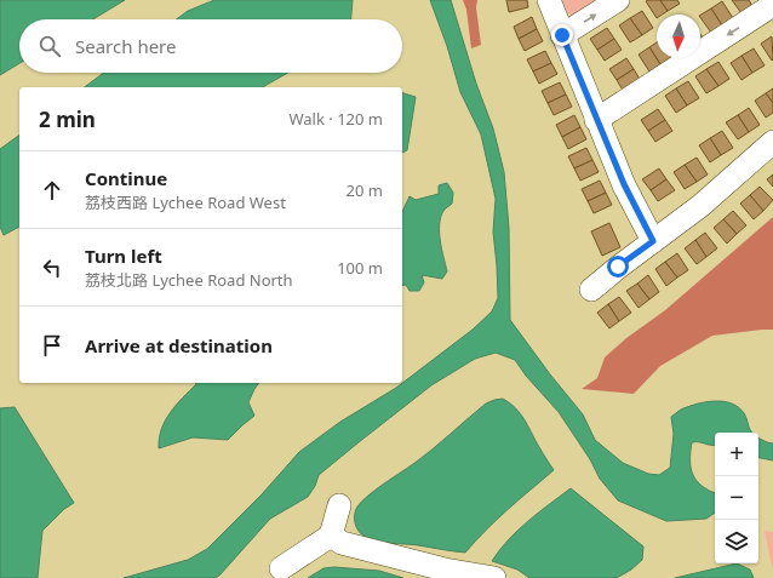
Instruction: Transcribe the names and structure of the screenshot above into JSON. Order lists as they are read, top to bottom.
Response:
{
  "north": "bottom",
  "page": {
    "search": "Search here",
    "heading": ["2 min", "Walk · 120 m"],
    "list": [
      ["Continue", "荔枝西路 Lychee Road West", "20 m"],
      ["Turn left", "荔枝北路 Lychee Road North", "100 m"],
      "Arrive at destination"
    ],
    "map_buttons": ["+", "−"]
  }
}
